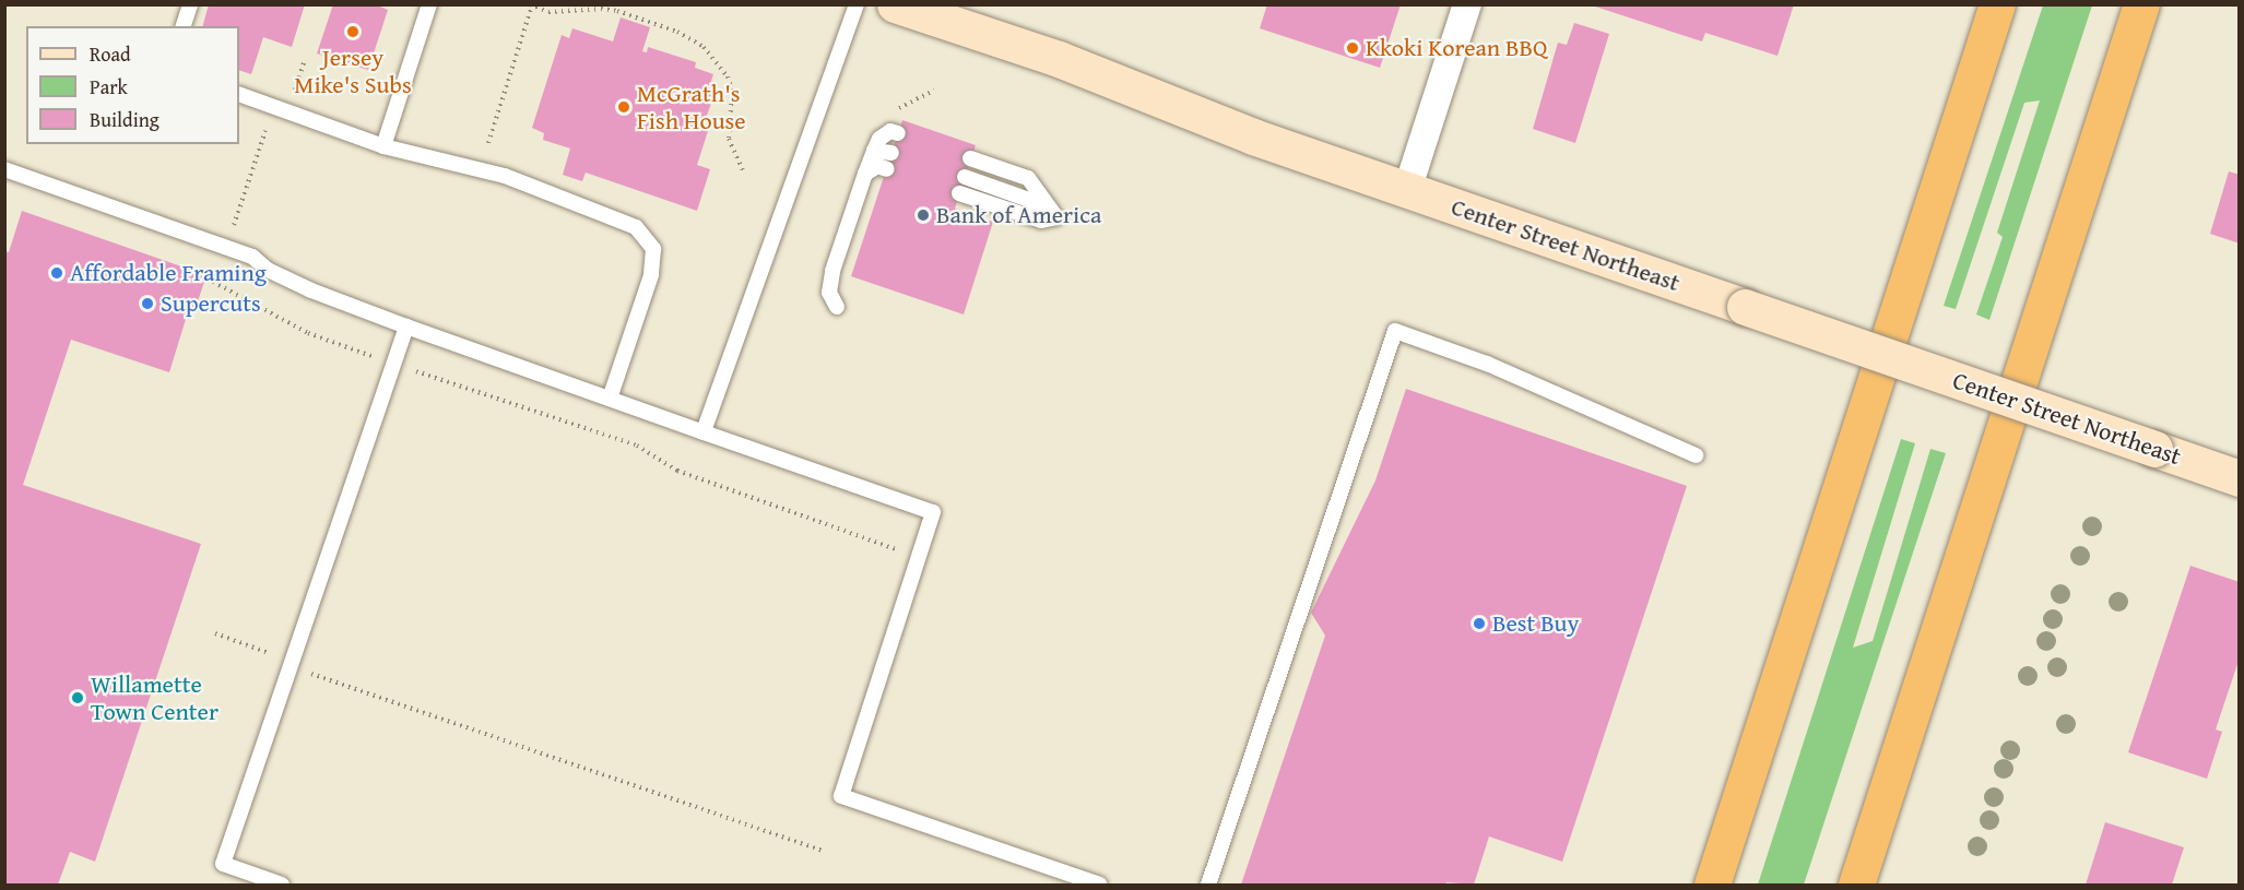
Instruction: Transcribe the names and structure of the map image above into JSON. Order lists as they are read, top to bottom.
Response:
{
  "streets": {
    "main road": ["Center Street Northeast"]
  },
  "places": [
    "Jersey Mike's Subs",
    "Kkoki Korean BBQ",
    "McGrath's Fish House",
    "Bank of America",
    "Affordable Framing",
    "Supercuts",
    "Best Buy",
    "Willamette Town Center"
  ],
  "legend": ["Road", "Park", "Building"]
}
